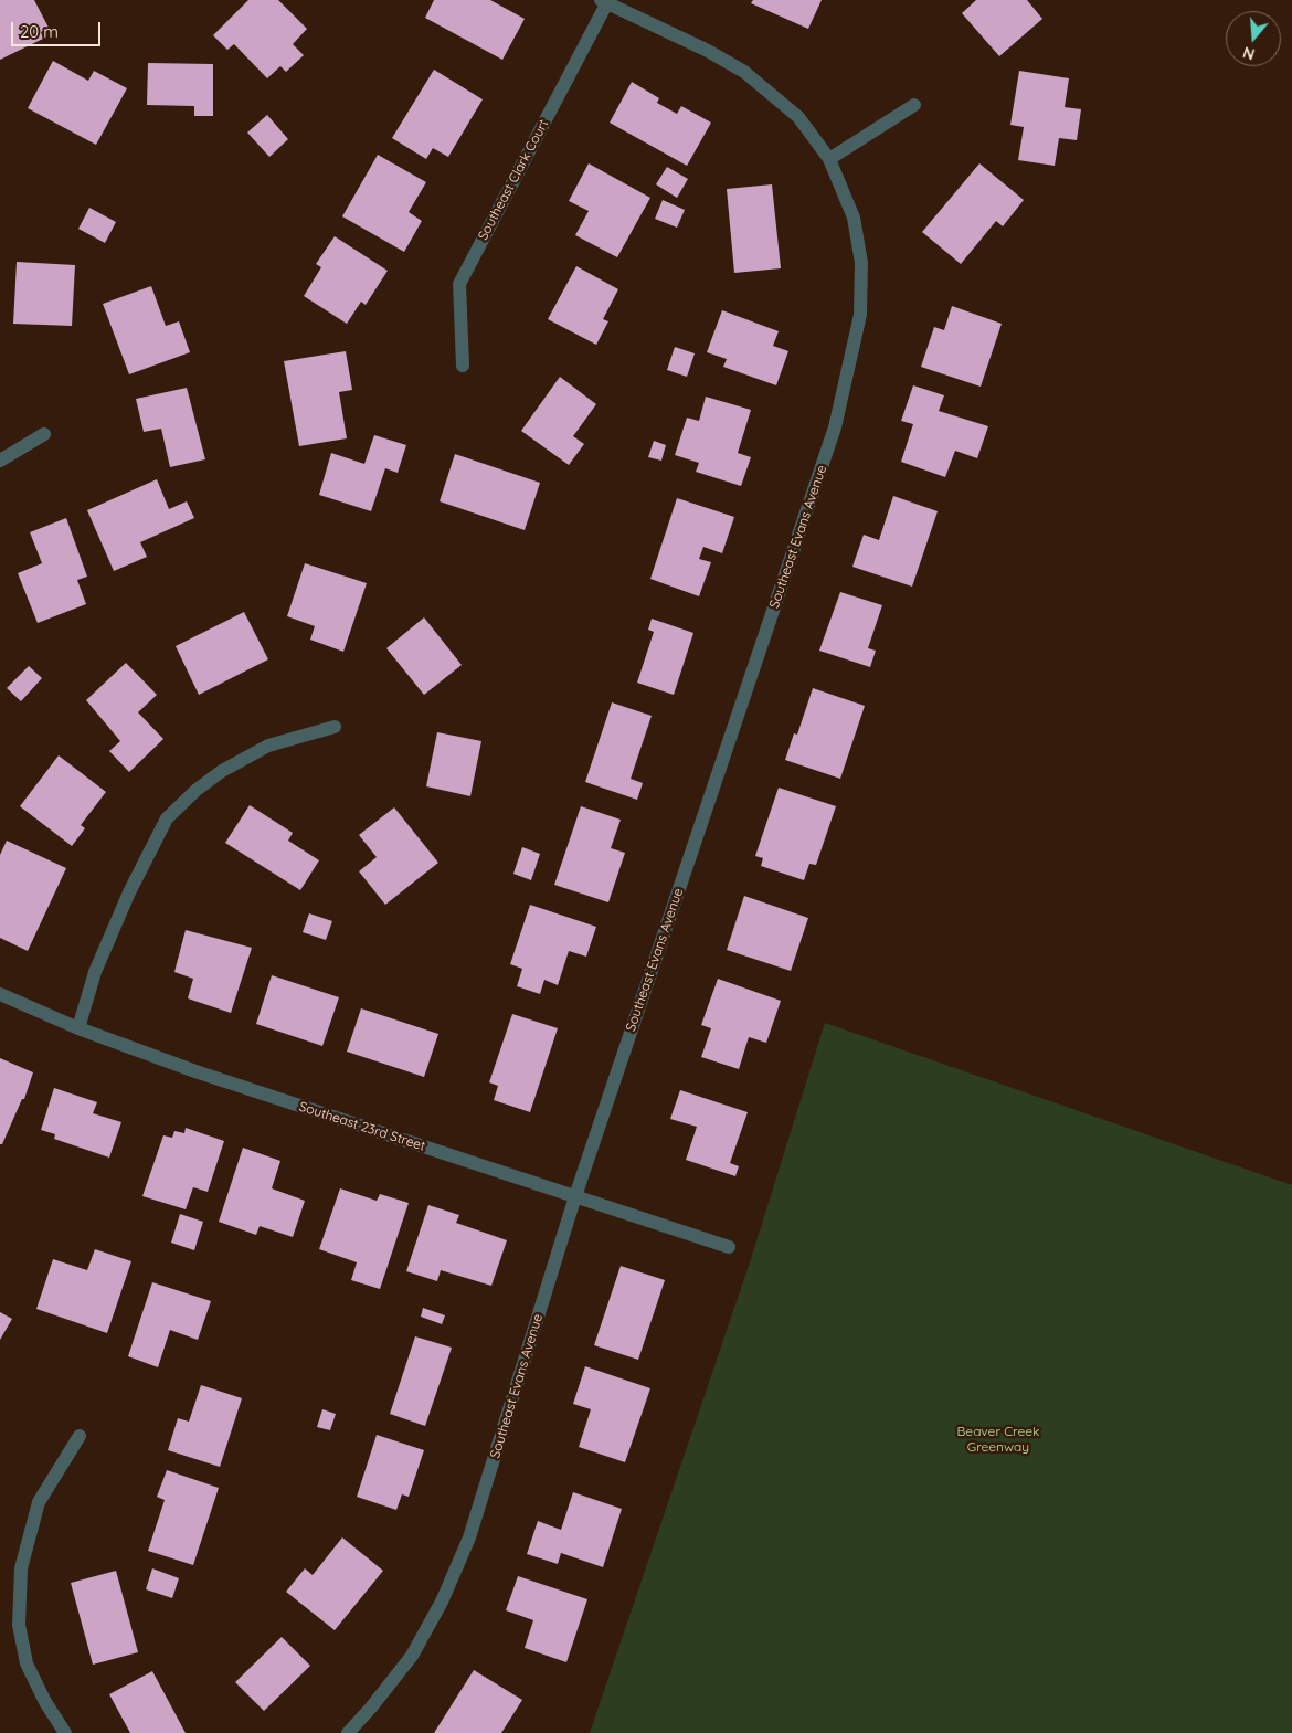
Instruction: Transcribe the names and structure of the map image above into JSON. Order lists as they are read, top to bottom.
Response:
{
  "streets": {
    "street": ["Southeast Clark Court", "Southeast Evans Avenue", "Southeast 23rd Street"]
  },
  "crossings": [
    ["Southeast Clark Court", "Southeast Evans Avenue"],
    ["Southeast Evans Avenue", "Southeast 23rd Street"]
  ],
  "parks": ["Beaver Creek Greenway"],
  "scale_bar": "20 m",
  "north": "bottom"
}
